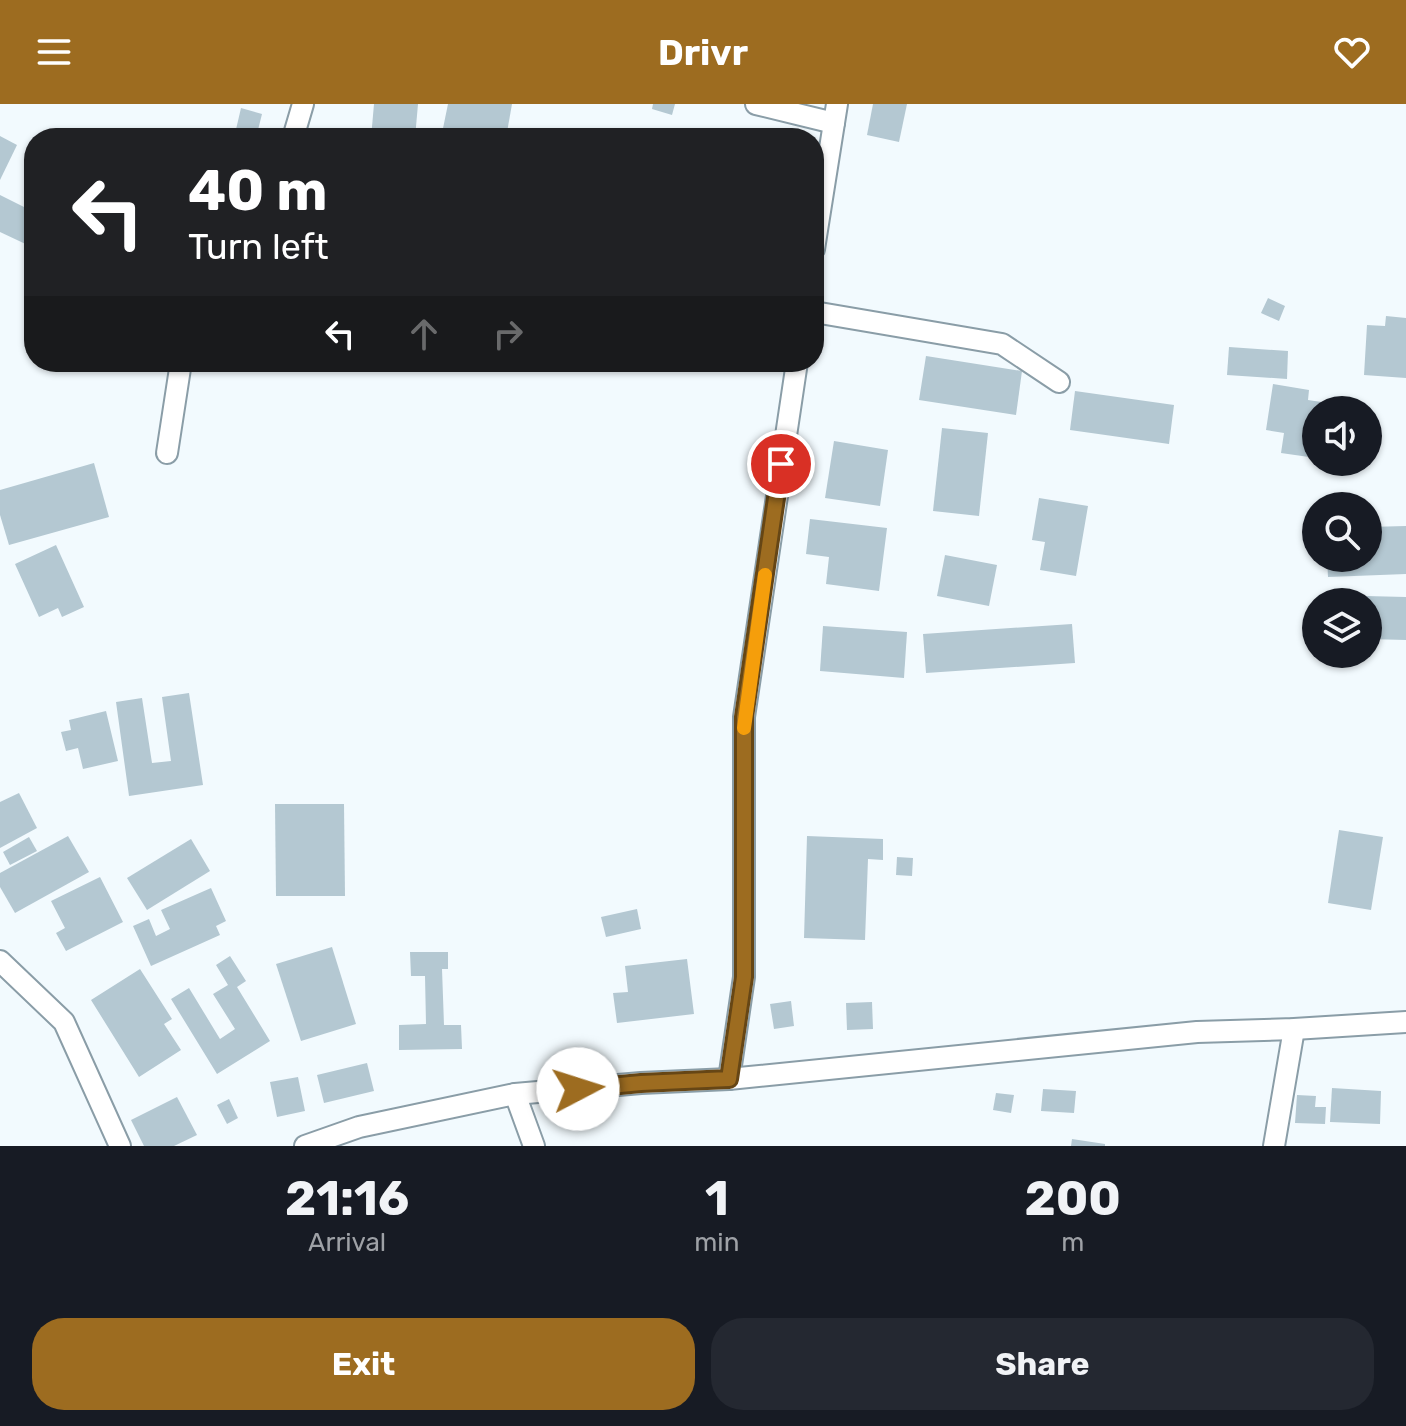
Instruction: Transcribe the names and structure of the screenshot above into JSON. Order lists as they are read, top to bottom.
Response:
{
  "page": {
    "header": "Drivr",
    "turn": ["40 m", "Turn left"],
    "eta": [
      "21:16",
      "Arrival",
      "1",
      "min",
      "200",
      "m"
    ],
    "buttons": ["Exit", "Share"]
  }
}
